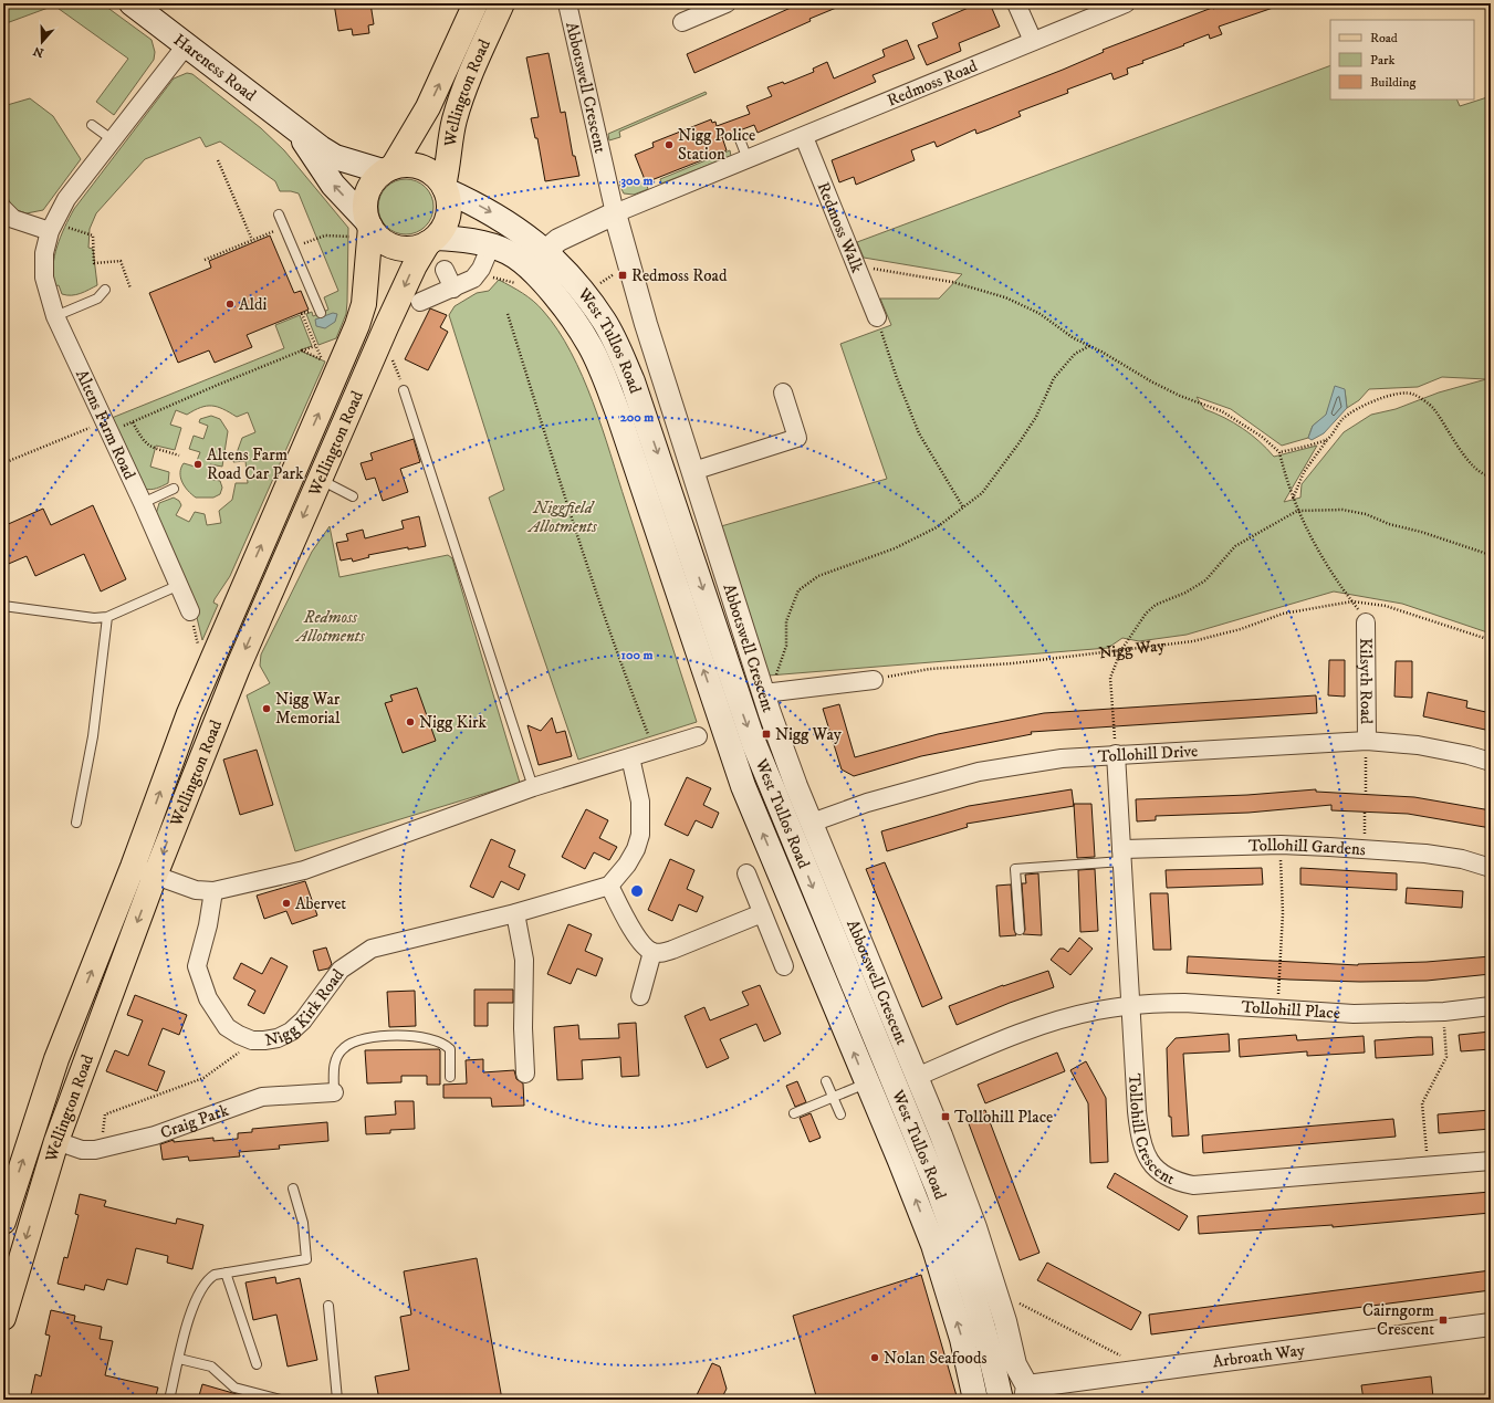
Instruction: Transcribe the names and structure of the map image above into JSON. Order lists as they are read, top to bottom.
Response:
{
  "streets": {
    "main road": ["Hareness Road", "Wellington Road", "West Tullos Road"],
    "street": [
      "Redmoss Road",
      "Abbotswell Crescent",
      "Redmoss Walk",
      "Altens Farm Road",
      "Kilsyth Road",
      "Tollohill Drive",
      "Tollohill Gardens",
      "Nigg Kirk Road",
      "Tollohill Place",
      "Craig Park",
      "Tollohill Crescent",
      "Arbroath Way"
    ],
    "path": ["Nigg Way"]
  },
  "crossings": [
    ["Hareness Road", "Wellington Road"],
    ["Hareness Road", "West Tullos Road"],
    ["Hareness Road", "Altens Farm Road"],
    ["Redmoss Road", "Abbotswell Crescent"],
    ["Redmoss Road", "Redmoss Walk"],
    ["Redmoss Road", "West Tullos Road"],
    ["Abbotswell Crescent", "Tollohill Drive"],
    ["Abbotswell Crescent", "Tollohill Place"],
    ["Abbotswell Crescent", "Arbroath Way"],
    ["Wellington Road", "West Tullos Road"],
    ["Wellington Road", "Craig Park"],
    ["Kilsyth Road", "Tollohill Drive"],
    ["Tollohill Drive", "Tollohill Crescent"],
    ["Tollohill Gardens", "Tollohill Crescent"],
    ["Tollohill Place", "Tollohill Crescent"]
  ],
  "parks": ["Niggfield Allotments", "Redmoss Allotments"],
  "places": {
    "other": [
      "Nigg Police Station",
      "Aldi",
      "Altens Farm Road Car Park",
      "Nigg War Memorial",
      "Nigg Kirk",
      "Abervet",
      "Nolan Seafoods"
    ],
    "transit": [
      "Redmoss Road",
      "Nigg Way",
      "Tollohill Place",
      "Cairngorm Crescent"
    ]
  },
  "legend": ["Road", "Park", "Building"],
  "north": "bottom",
  "rings": ["300 m", "200 m", "100 m"]
}
